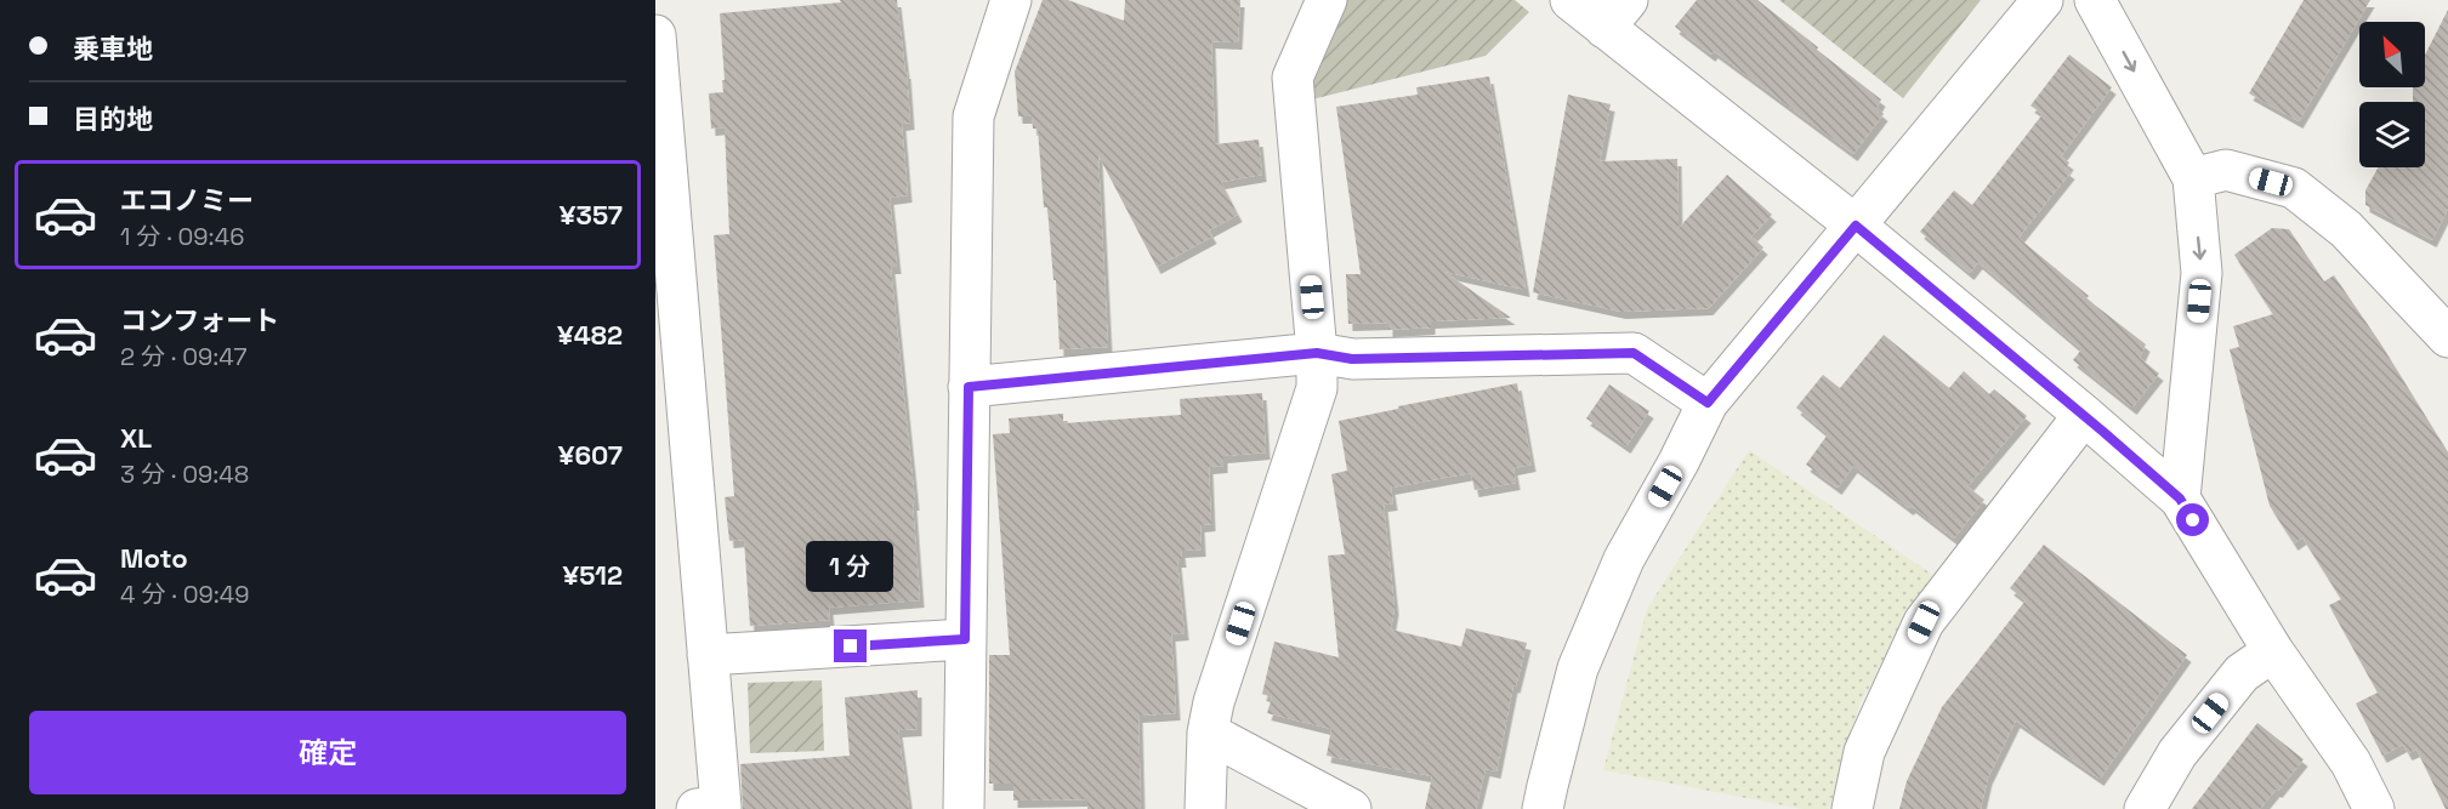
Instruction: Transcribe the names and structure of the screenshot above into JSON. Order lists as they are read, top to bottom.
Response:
{
  "north": "top left",
  "page": {
    "banner": ["乗車地", "目的地"],
    "list": [
      {
        "name": "エコノミー",
        "note": "1 分 · 09:46",
        "value": "¥357"
      },
      {
        "name": "コンフォート",
        "note": "2 分 · 09:47",
        "value": "¥482"
      },
      {
        "name": "XL",
        "note": "3 分 · 09:48",
        "value": "¥607"
      },
      {
        "name": "Moto",
        "note": "4 分 · 09:49",
        "value": "¥512"
      }
    ],
    "bubble": "1 分",
    "buttons": "確定"
  }
}
